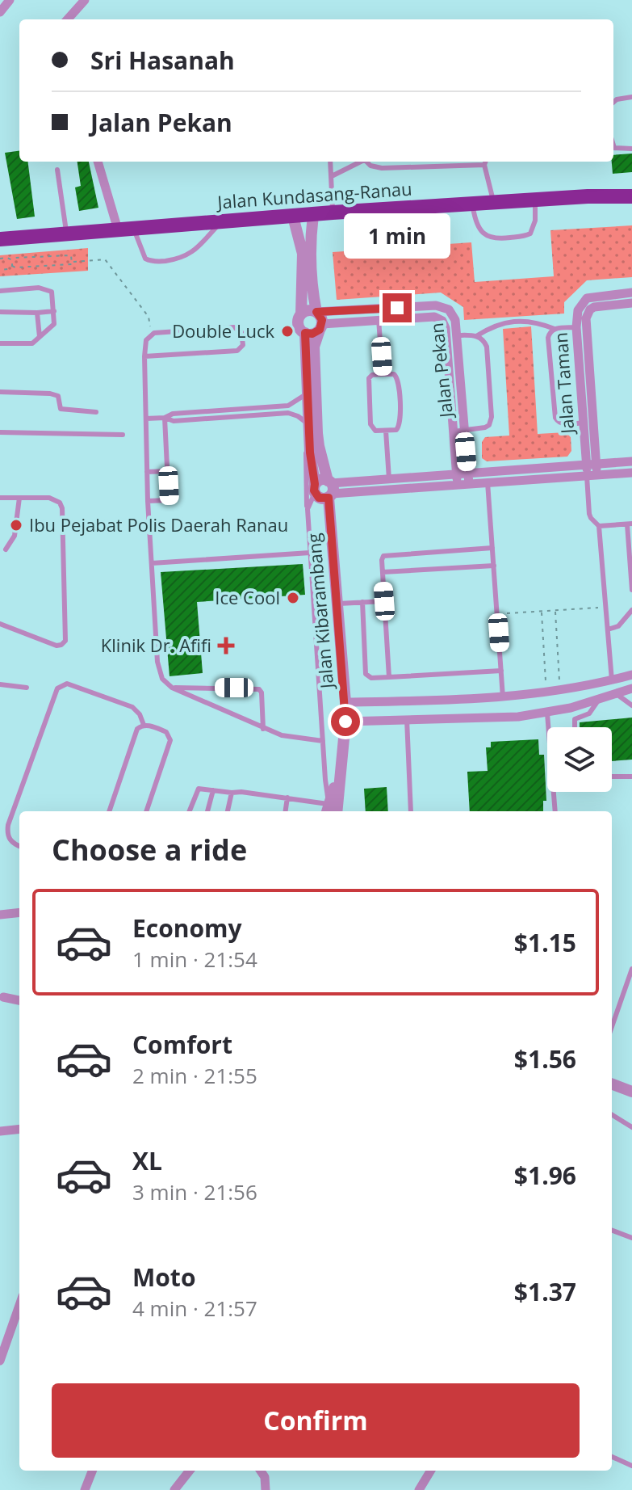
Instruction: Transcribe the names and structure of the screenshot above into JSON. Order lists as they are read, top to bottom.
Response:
{
  "streets": {
    "highway": ["Jalan Kundasang-Ranau"],
    "street": ["Jalan Pekan", "Jalan Taman", "Jalan Kibarambang"]
  },
  "crossings": [
    ["Jalan Pekan", "Jalan Kibarambang"]
  ],
  "places": {
    "other": ["Double Luck", "Ibu Pejabat Polis Daerah Ranau", "Ice Cool"],
    "health": ["Klinik Dr. Afifi"]
  },
  "page": {
    "banner": ["Sri Hasanah", "Jalan Pekan"],
    "bubble": "1 min",
    "heading": "Choose a ride",
    "list": [
      {
        "name": "Economy",
        "note": "1 min · 21:54",
        "value": "$1.15"
      },
      {
        "name": "Comfort",
        "note": "2 min · 21:55",
        "value": "$1.56"
      },
      {
        "name": "XL",
        "note": "3 min · 21:56",
        "value": "$1.96"
      },
      {
        "name": "Moto",
        "note": "4 min · 21:57",
        "value": "$1.37"
      }
    ],
    "buttons": "Confirm"
  }
}
